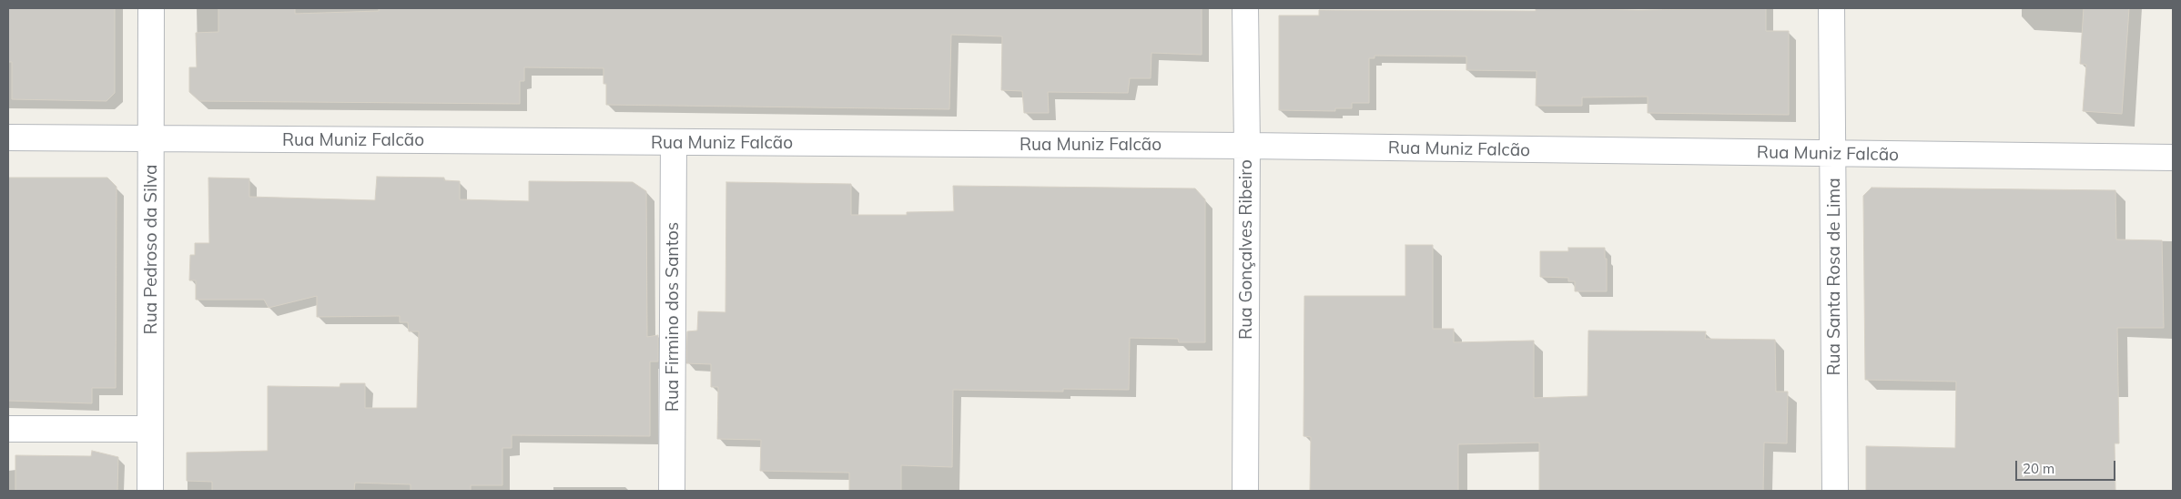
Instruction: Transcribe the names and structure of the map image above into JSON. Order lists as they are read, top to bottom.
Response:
{
  "streets": {
    "street": [
      "Rua Muniz Falcão",
      "Rua Pedroso da Silva",
      "Rua Gonçalves Ribeiro",
      "Rua Santa Rosa de Lima",
      "Rua Firmino dos Santos"
    ]
  },
  "crossings": [
    ["Rua Muniz Falcão", "Rua Pedroso da Silva"],
    ["Rua Muniz Falcão", "Rua Gonçalves Ribeiro"],
    ["Rua Muniz Falcão", "Rua Santa Rosa de Lima"],
    ["Rua Muniz Falcão", "Rua Firmino dos Santos"]
  ],
  "scale_bar": "20 m"
}
